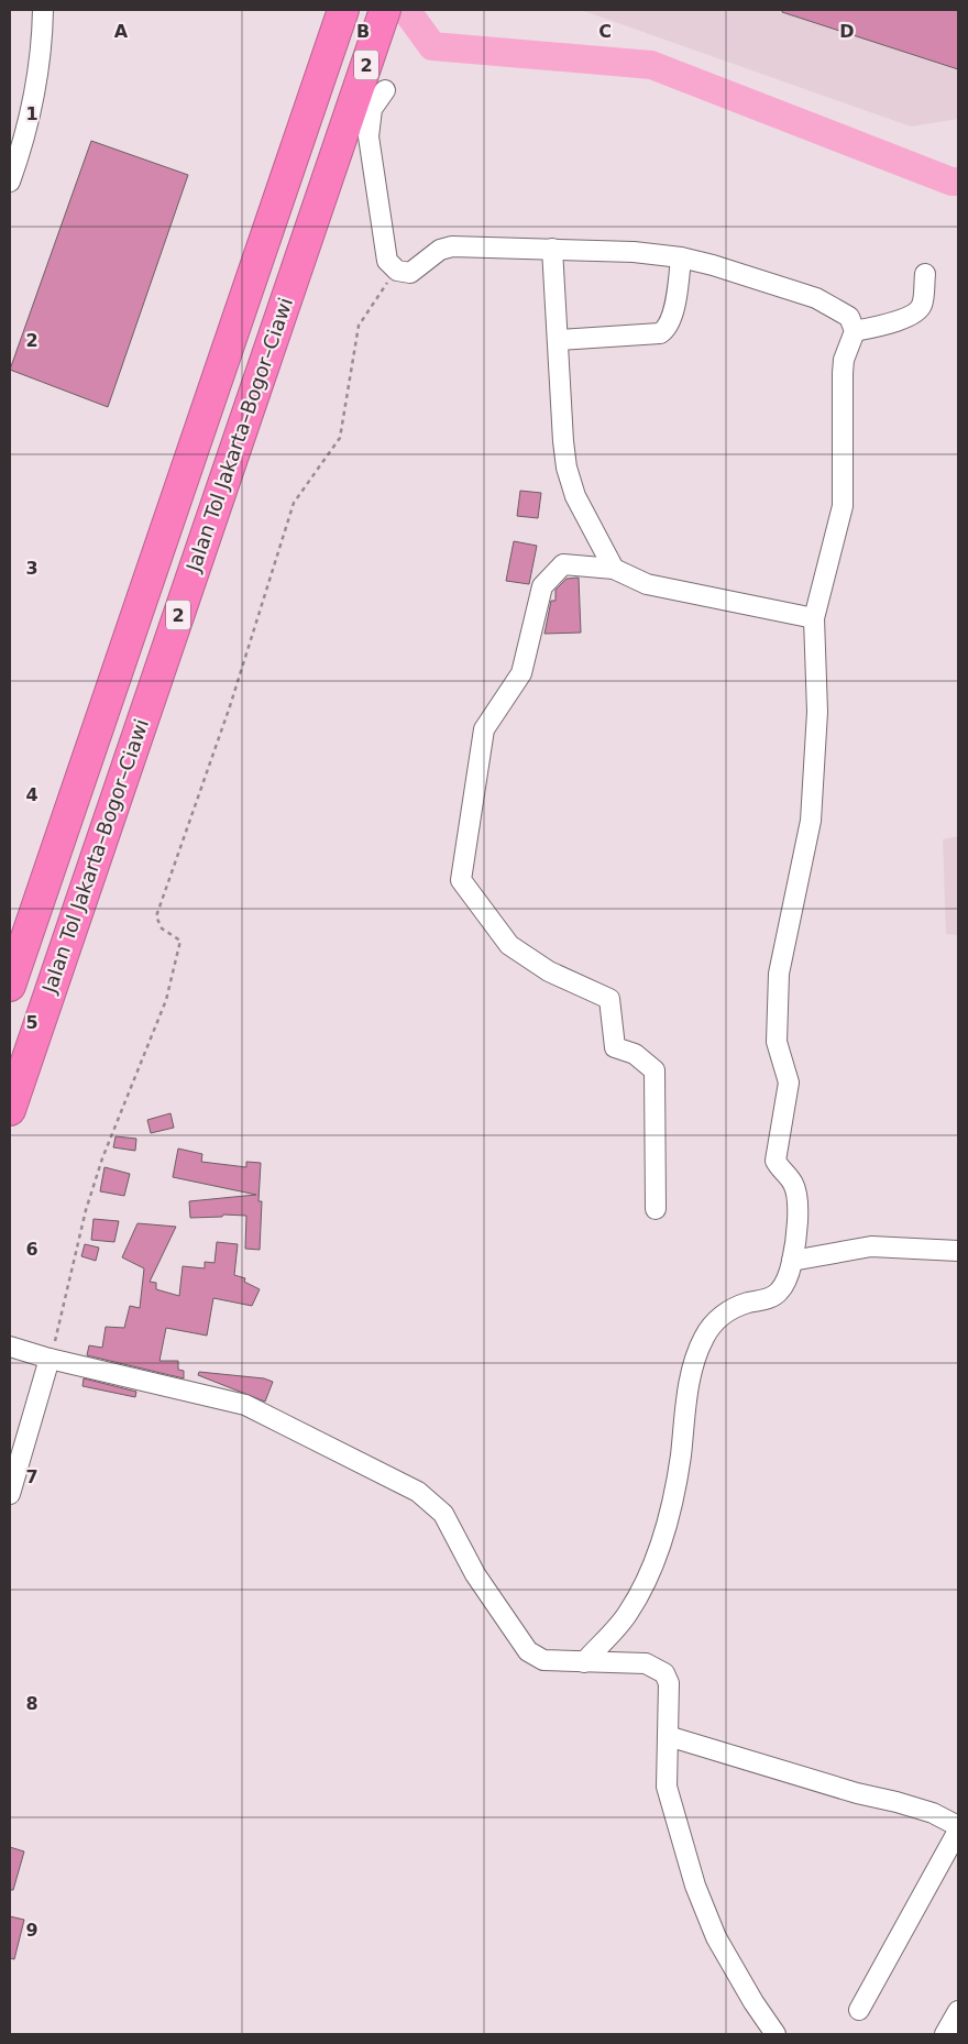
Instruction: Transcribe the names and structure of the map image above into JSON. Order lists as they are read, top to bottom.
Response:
{
  "streets": {
    "highway": ["2", "Jalan Tol Jakarta–Bogor–Ciawi"]
  },
  "grid": {
    "columns": [
      "A",
      "B",
      "C",
      "D"
    ],
    "rows": [
      "1",
      "2",
      "3",
      "4",
      "5",
      "6",
      "7",
      "8",
      "9"
    ]
  }
}
